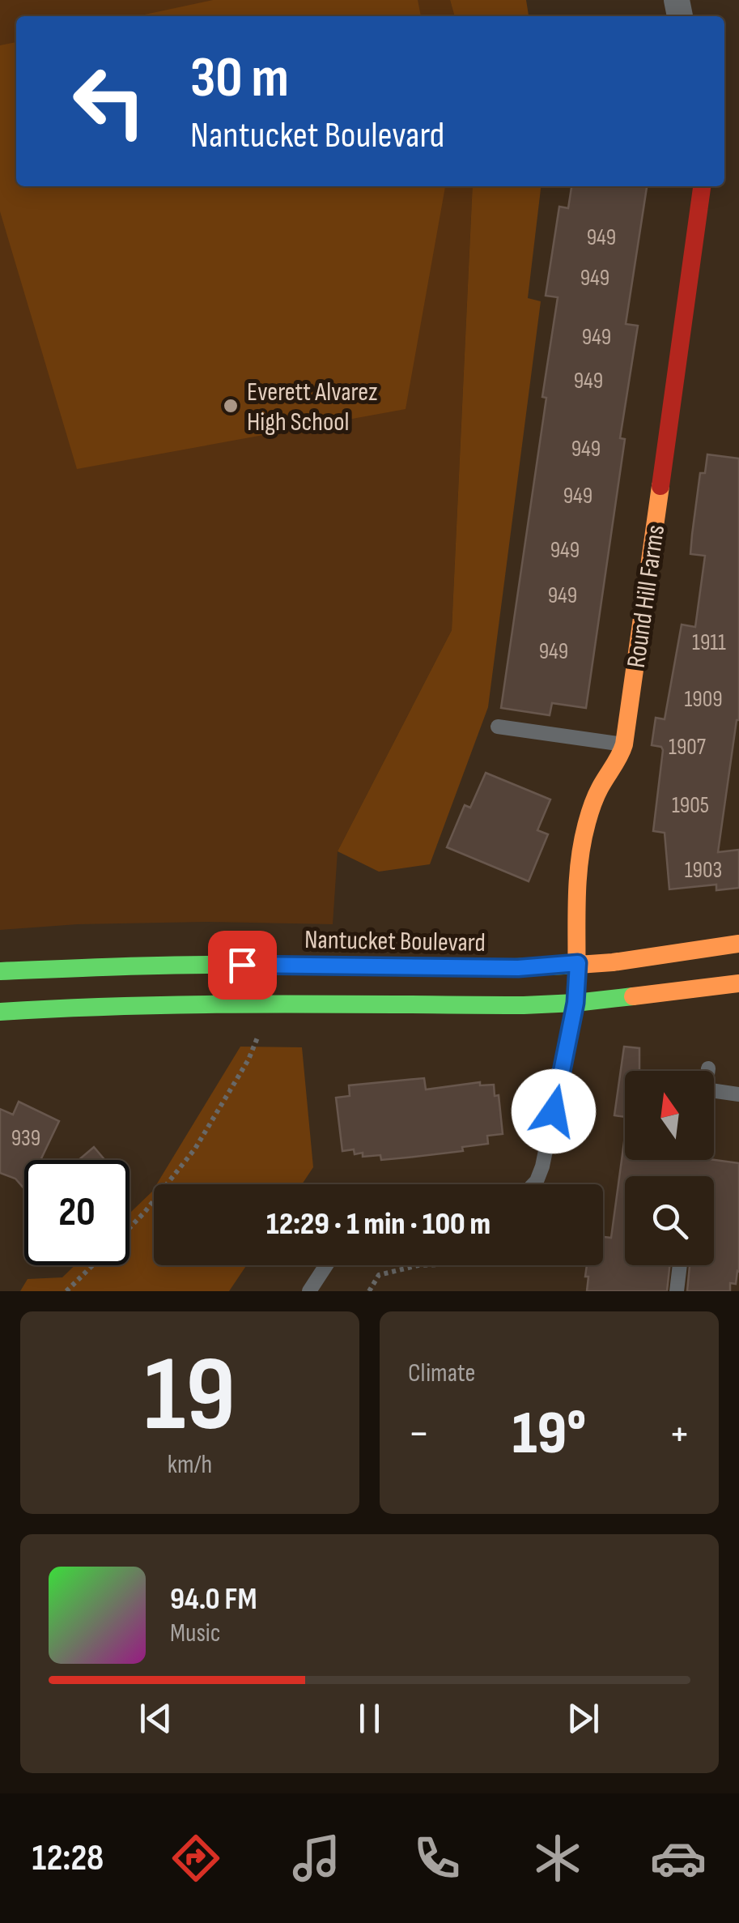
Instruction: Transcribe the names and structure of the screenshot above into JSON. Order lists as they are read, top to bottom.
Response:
{
  "streets": {
    "street": ["Round Hill Farms", "Nantucket Boulevard"]
  },
  "crossings": [
    ["Round Hill Farms", "Nantucket Boulevard"]
  ],
  "places": ["Everett Alvarez High School"],
  "house_numbers": [
    "949",
    "949",
    "949",
    "949",
    "949",
    "949",
    "949",
    "949",
    "1911",
    "949",
    "1909",
    "1907",
    "1905",
    "1903",
    "939"
  ],
  "north": "top",
  "page": {
    "turn": ["30 m", "Nantucket Boulevard"],
    "limit": "20",
    "trip": "12:29 · 1 min · 100 m",
    "tile": [
      ["19", "km/h"],
      "Climate"
    ],
    "heat": ["−", "19°", "+"],
    "song": ["94.0 FM", "Music"],
    "tabs": "12:28"
  }
}
